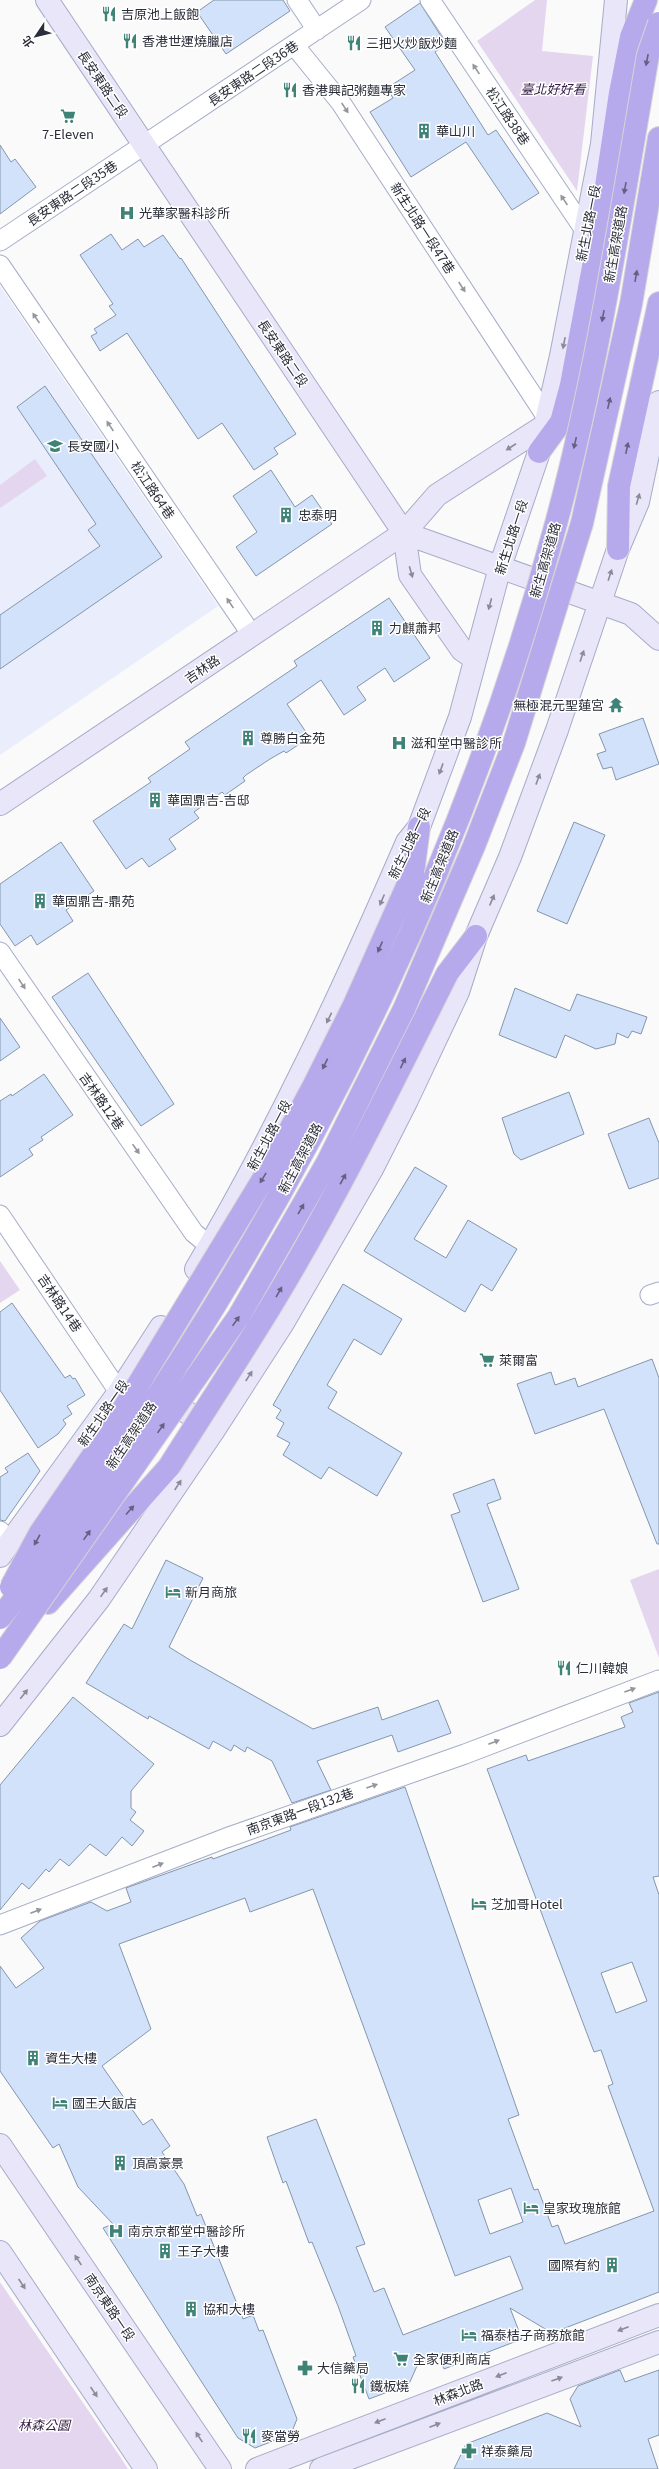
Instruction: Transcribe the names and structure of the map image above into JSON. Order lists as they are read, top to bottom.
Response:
{
  "streets": {
    "highway": ["新生高架道路"],
    "street": [
      "長安東路二段36巷",
      "長安東路二段",
      "松江路38巷",
      "長安東路二段35巷",
      "新生北路一段",
      "新生北路一段47巷",
      "松江路64巷",
      "吉林路",
      "吉林路12巷",
      "吉林路14巷",
      "南京東路一段132巷",
      "南京東路一段",
      "林森北路"
    ]
  },
  "crossings": [
    ["長安東路二段36巷", "長安東路二段"],
    ["長安東路二段36巷", "長安東路二段35巷"],
    ["長安東路二段36巷", "新生北路一段47巷"],
    ["長安東路二段", "長安東路二段35巷"],
    ["長安東路二段", "吉林路"],
    ["松江路38巷", "新生北路一段"],
    ["新生北路一段", "新生北路一段47巷"],
    ["新生北路一段", "吉林路"],
    ["新生北路一段", "吉林路12巷"],
    ["新生北路一段", "吉林路14巷"],
    ["新生北路一段47巷", "吉林路"],
    ["松江路64巷", "吉林路"]
  ],
  "one_way": [
    "松江路38巷",
    "新生北路一段47巷",
    "松江路64巷",
    "吉林路12巷",
    "南京東路一段132巷"
  ],
  "parks": ["臺北好好看", "林森公園"],
  "places": {
    "restaurant": [
      "吉原池上飯飽",
      "香港世運燒臘店",
      "三把火炒飯炒麵",
      "香港興記粥麵專家",
      "仁川韓娘",
      "鐵板燒",
      "麥當勞"
    ],
    "supermarket": ["7-Eleven", "萊爾富", "全家便利商店"],
    "building": [
      "華山川",
      "忠泰明",
      "力麒蕭邦",
      "尊勝白金苑",
      "華固鼎吉-吉邸",
      "華固鼎吉-鼎苑",
      "資生大樓",
      "頂高豪景",
      "王子大樓",
      "國際有約",
      "協和大樓"
    ],
    "hospital": ["光華家醫科診所", "滋和堂中醫診所", "南京京都堂中醫診所"],
    "school or university": ["長安國小"],
    "temple": ["無極混元聖蓮宮"],
    "hotel": [
      "新月商旅",
      "芝加哥Hotel",
      "國王大飯店",
      "皇家玫瑰旅館",
      "福泰桔子商務旅館"
    ],
    "pharmacy": ["大信藥局", "祥泰藥局"]
  },
  "north": "bottom left"
}
